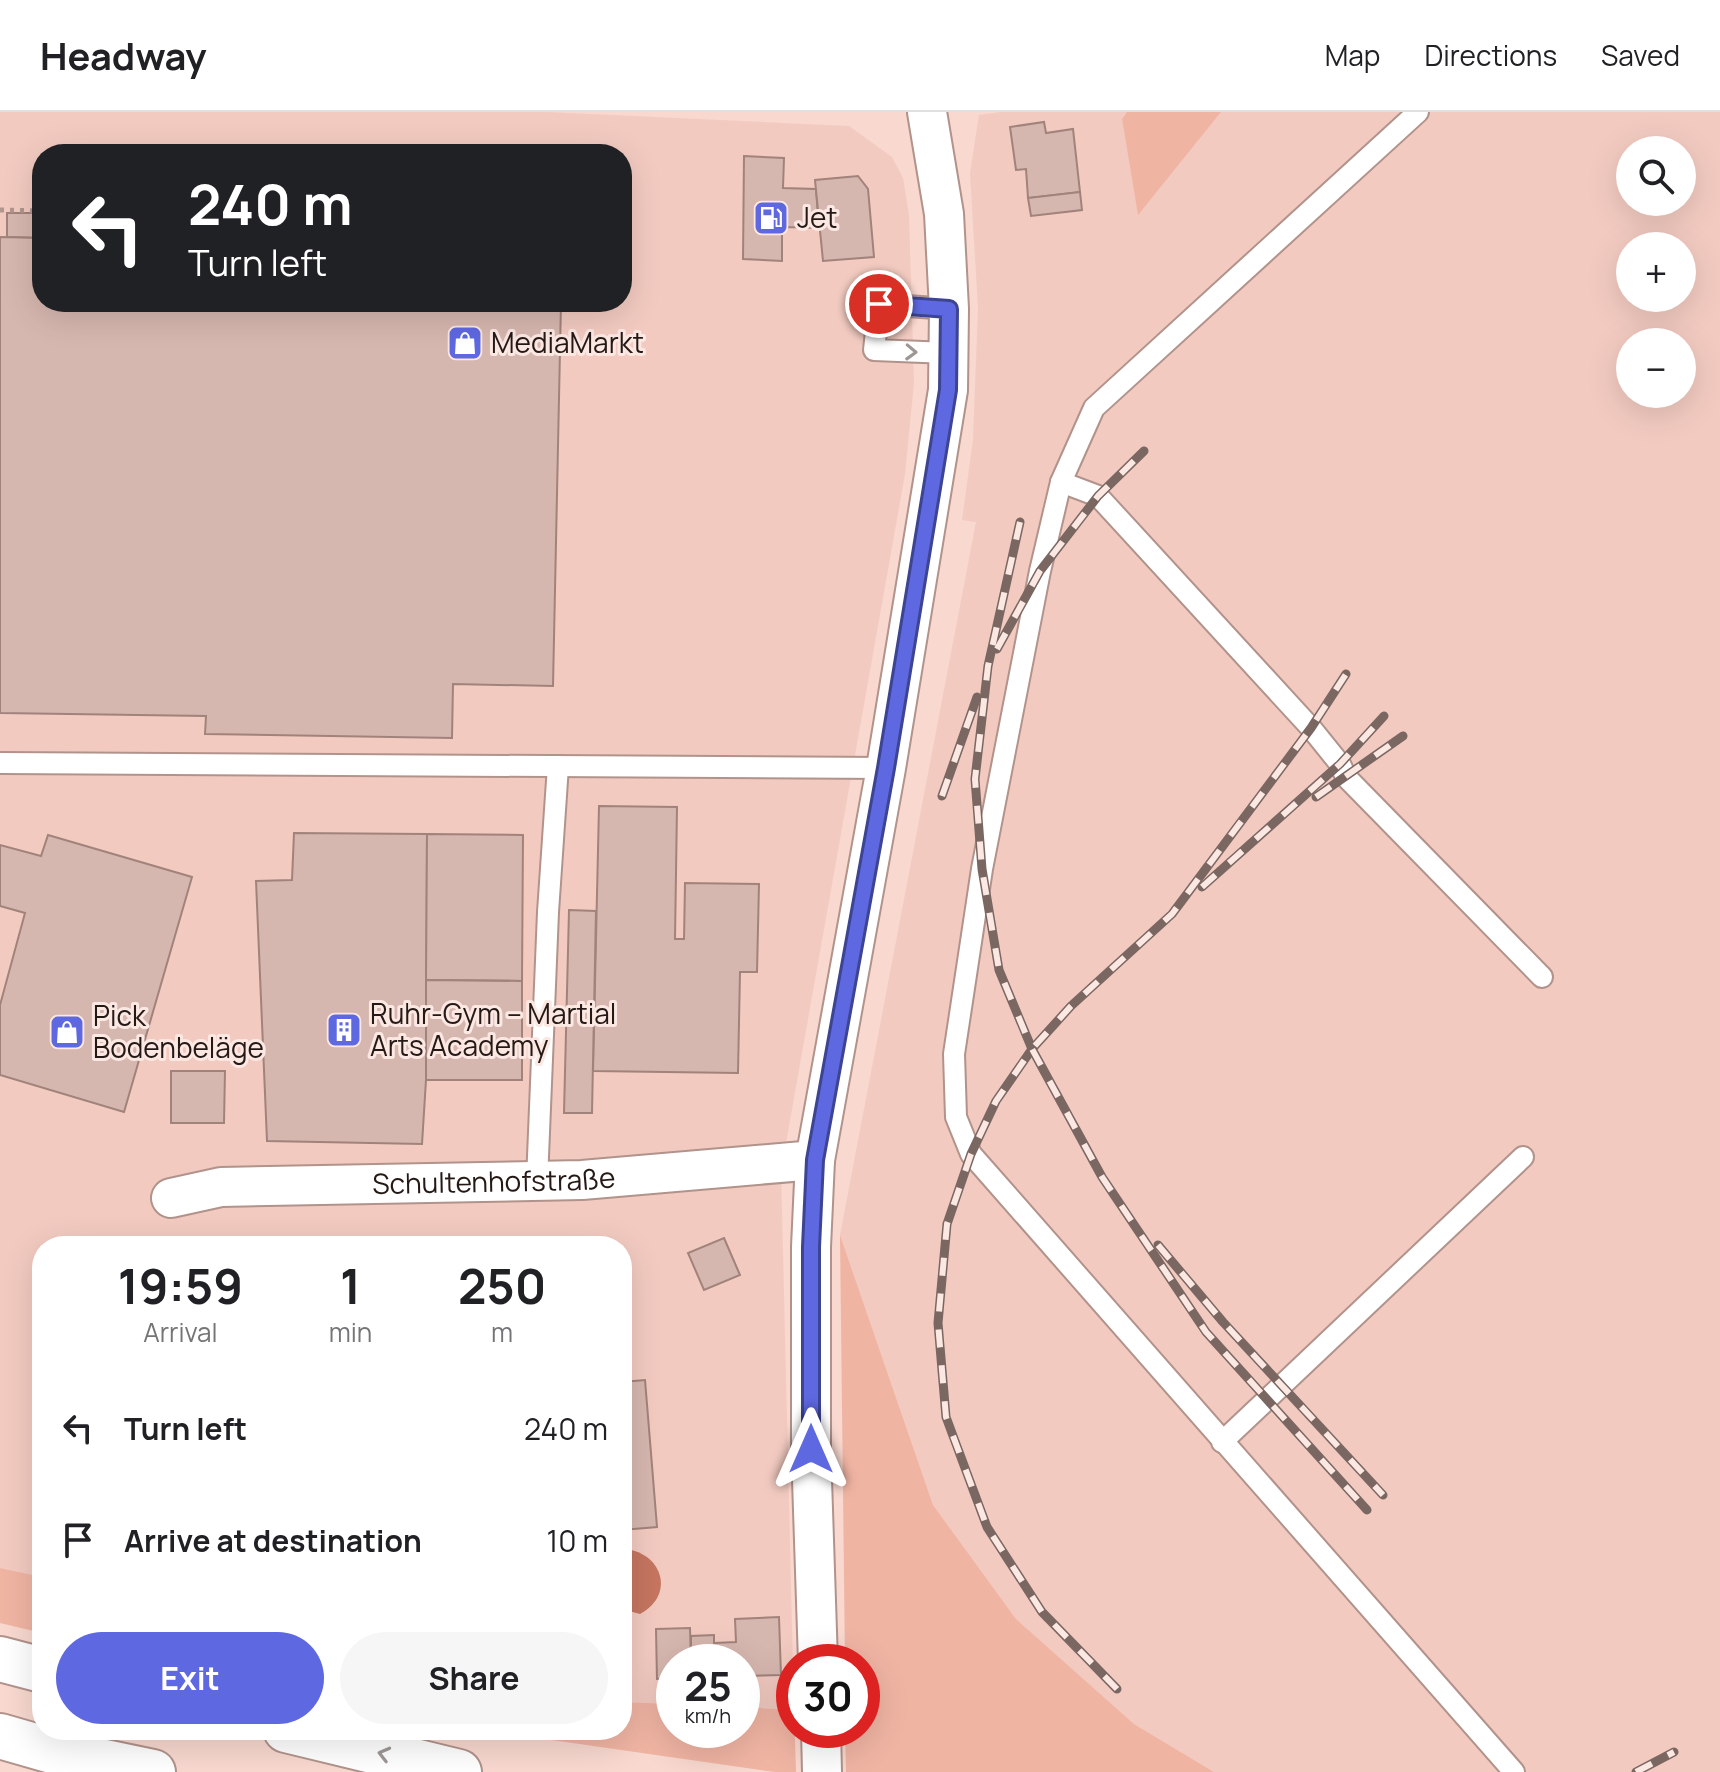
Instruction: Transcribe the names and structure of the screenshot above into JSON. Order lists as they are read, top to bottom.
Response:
{
  "streets": {
    "street": ["Schultenhofstraße"]
  },
  "places": {
    "fuel station": ["Jet"],
    "shop": ["MediaMarkt", "Pick Bodenbeläge"],
    "building": ["Ruhr-Gym – Martial Arts Academy"]
  },
  "page": {
    "header": "Headway",
    "nav": ["Map", "Directions", "Saved"],
    "map_buttons": ["+", "−"],
    "turn": ["240 m", "Turn left"],
    "eta": [
      "19:59",
      "Arrival",
      "1",
      "min",
      "250",
      "m"
    ],
    "list": [
      {
        "name": "Turn left",
        "value": "240 m"
      },
      {
        "name": "Arrive at destination",
        "value": "10 m"
      }
    ],
    "buttons": ["Exit", "Share"],
    "speed": "25 km/h",
    "limit": "30"
  }
}
